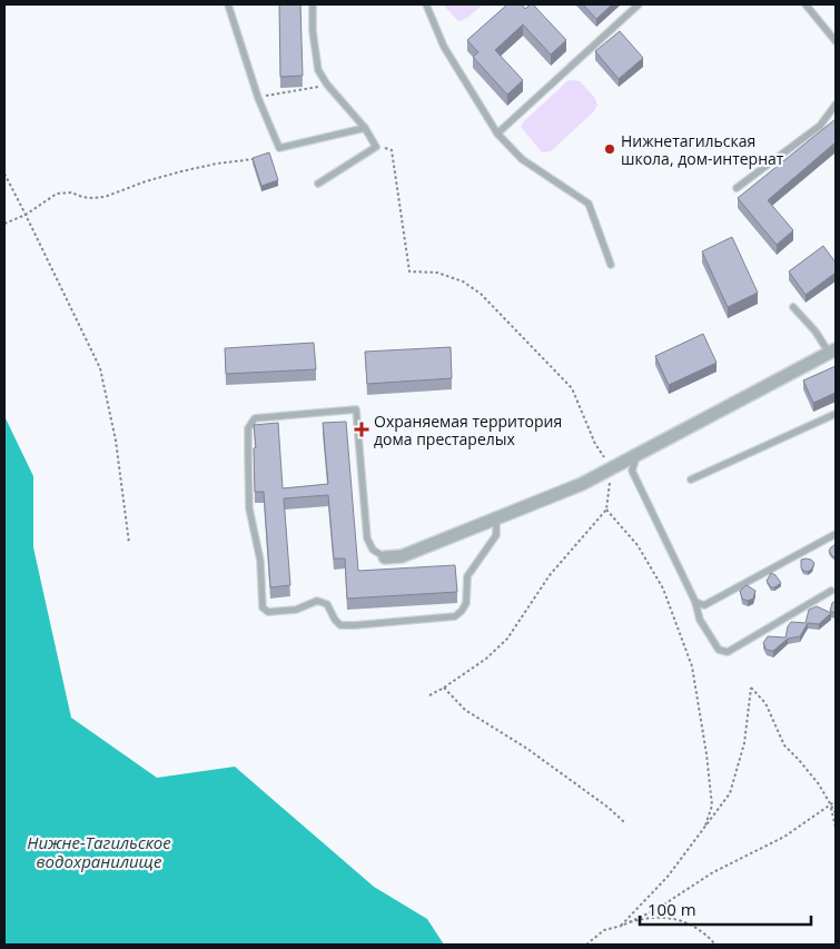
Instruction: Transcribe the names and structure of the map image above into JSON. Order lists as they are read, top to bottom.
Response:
{
  "water": ["Нижне-Тагильское водохранилище"],
  "places": {
    "other": ["Нижнетагильская школа, дом-интернат"],
    "health": ["Охраняемая территория дома престарелых"]
  },
  "scale_bar": "100 m"
}
